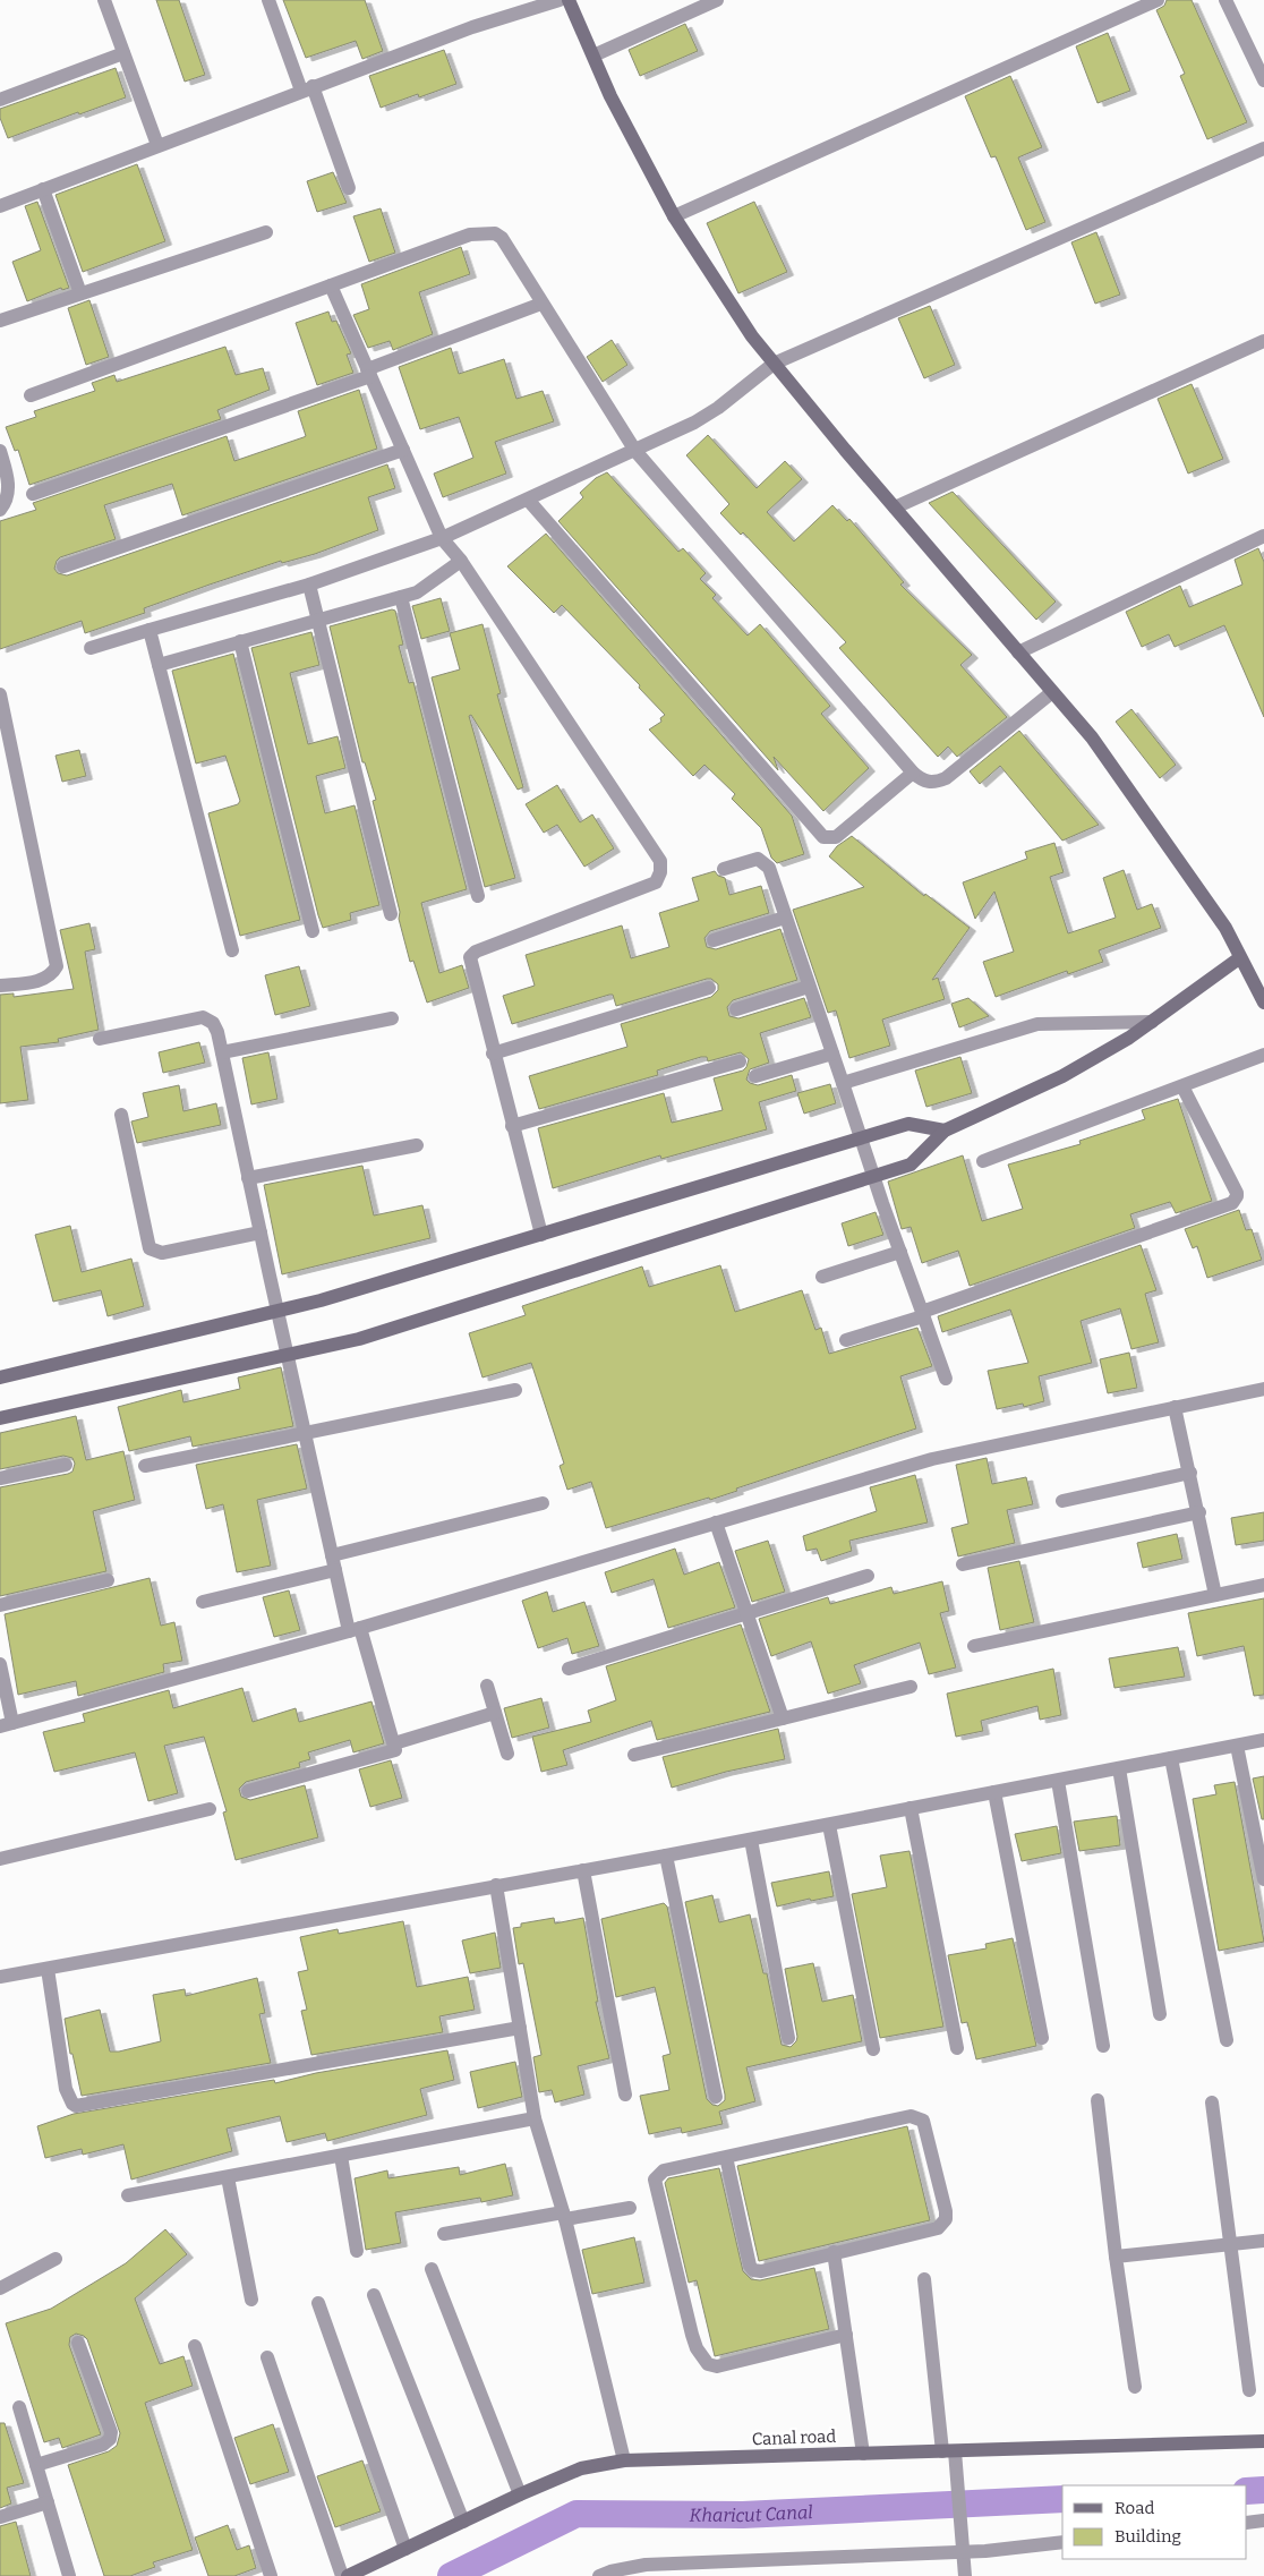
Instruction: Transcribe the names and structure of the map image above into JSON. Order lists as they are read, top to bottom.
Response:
{
  "streets": {
    "street": ["Canal road"]
  },
  "water": ["Kharicut Canal"],
  "legend": ["Road", "Building"]
}
